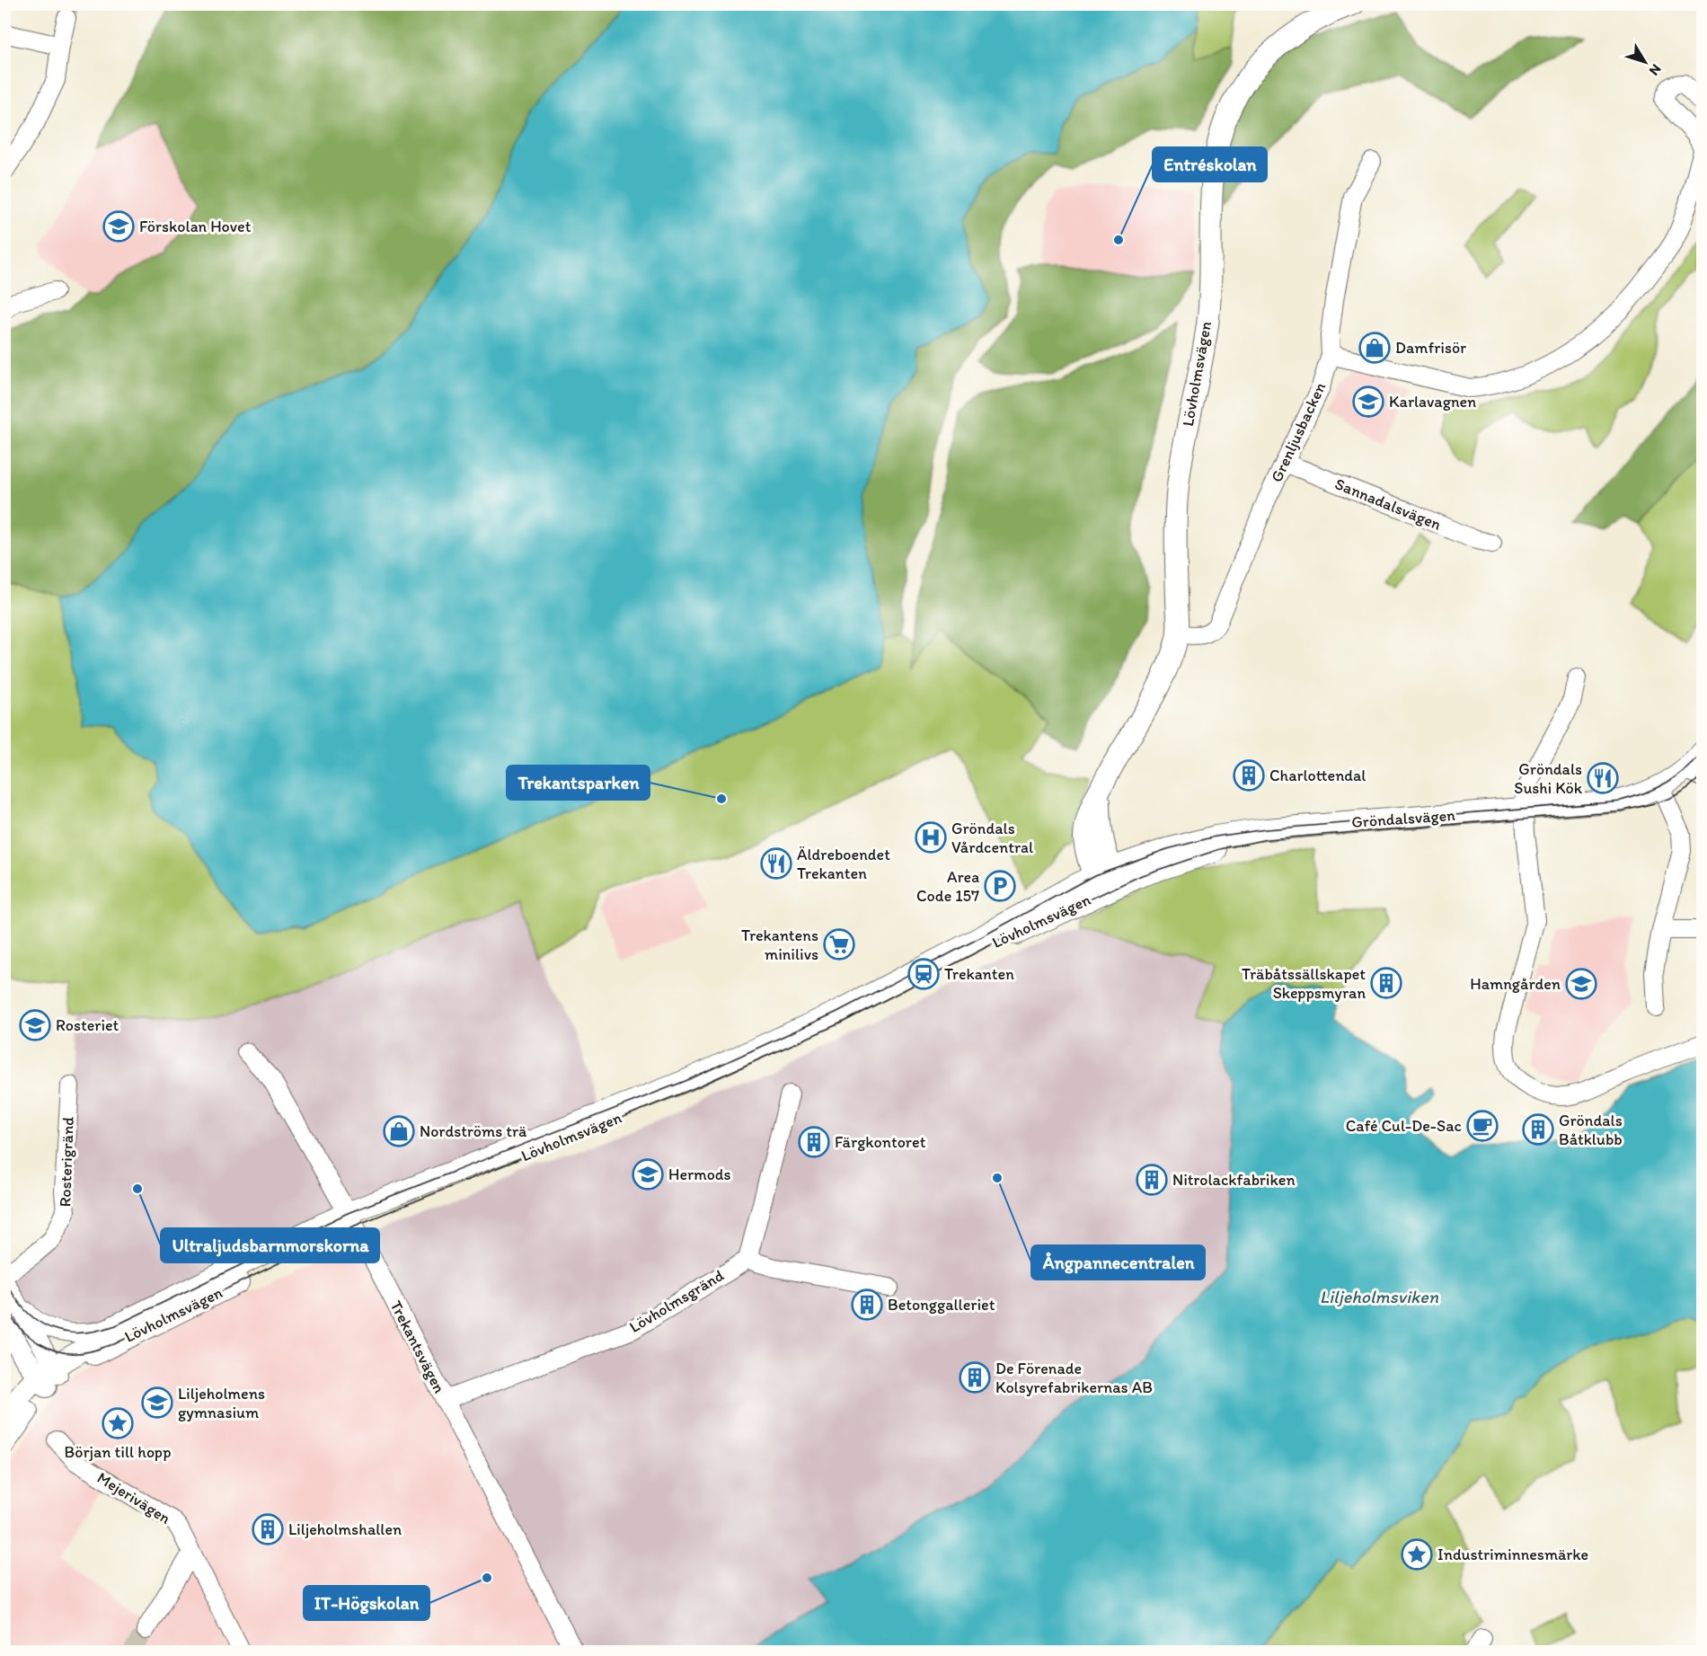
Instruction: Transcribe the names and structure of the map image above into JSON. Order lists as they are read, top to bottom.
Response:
{
  "streets": {
    "street": [
      "Lövholmsvägen",
      "Grenljusbacken",
      "Sannadalsvägen",
      "Gröndalsvägen",
      "Rosterigränd",
      "Lövholmsgränd",
      "Trekantsvägen",
      "Mejerivägen"
    ]
  },
  "crossings": [
    ["Lövholmsvägen", "Grenljusbacken"],
    ["Lövholmsvägen", "Gröndalsvägen"],
    ["Lövholmsvägen", "Trekantsvägen"],
    ["Grenljusbacken", "Sannadalsvägen"],
    ["Lövholmsgränd", "Trekantsvägen"]
  ],
  "water": ["Liljeholmsviken"],
  "places": {
    "school or university": [
      "Förskolan Hovet",
      "Karlavagnen",
      "Hamngården",
      "Rosteriet",
      "Hermods",
      "Liljeholmens gymnasium"
    ],
    "other": [
      "Entréskolan",
      "Trekantsparken",
      "Ångpannecentralen",
      "Ultraljudsbarnmorskorna",
      "IT-Högskolan"
    ],
    "shop": ["Damfrisör", "Nordströms trä"],
    "building": [
      "Charlottendal",
      "Träbåtssällskapet Skeppsmyran",
      "Gröndals Båtklubb",
      "Färgkontoret",
      "Nitrolackfabriken",
      "Betonggalleriet",
      "De Förenade Kolsyrefabrikernas AB",
      "Liljeholmshallen"
    ],
    "restaurant": ["Gröndals Sushi Kök", "Äldreboendet Trekanten"],
    "hospital": ["Gröndals Vårdcentral"],
    "parking": ["Area Code 157"],
    "supermarket": ["Trekantens minilivs"],
    "station": ["Trekanten"],
    "cafe": ["Café Cul-De-Sac"],
    "place": ["Början till hopp", "Industriminnesmärke"]
  },
  "north": "bottom right"
}
